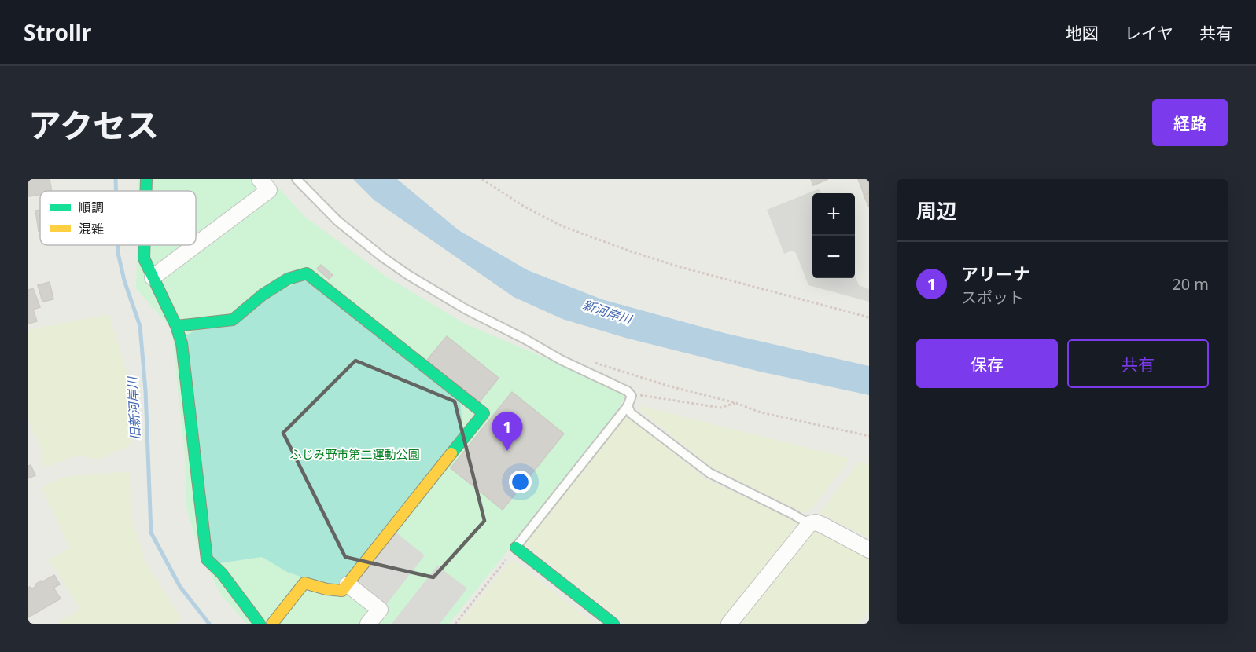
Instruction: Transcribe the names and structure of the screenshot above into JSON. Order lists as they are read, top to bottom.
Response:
{
  "water": ["新河岸川", "旧新河岸川"],
  "parks": ["ふじみ野市第二運動公園"],
  "legend": ["順調", "混雑"],
  "page": {
    "header": "Strollr",
    "nav": ["地図", "レイヤ", "共有"],
    "title": "アクセス",
    "buttons": [
      "経路",
      ["保存", "共有"]
    ],
    "heading": "周辺",
    "map_buttons": ["+", "−"],
    "list": [
      {
        "mark": "1",
        "name": "アリーナ",
        "note": "スポット",
        "value": "20 m"
      }
    ],
    "pins": "1"
  }
}
